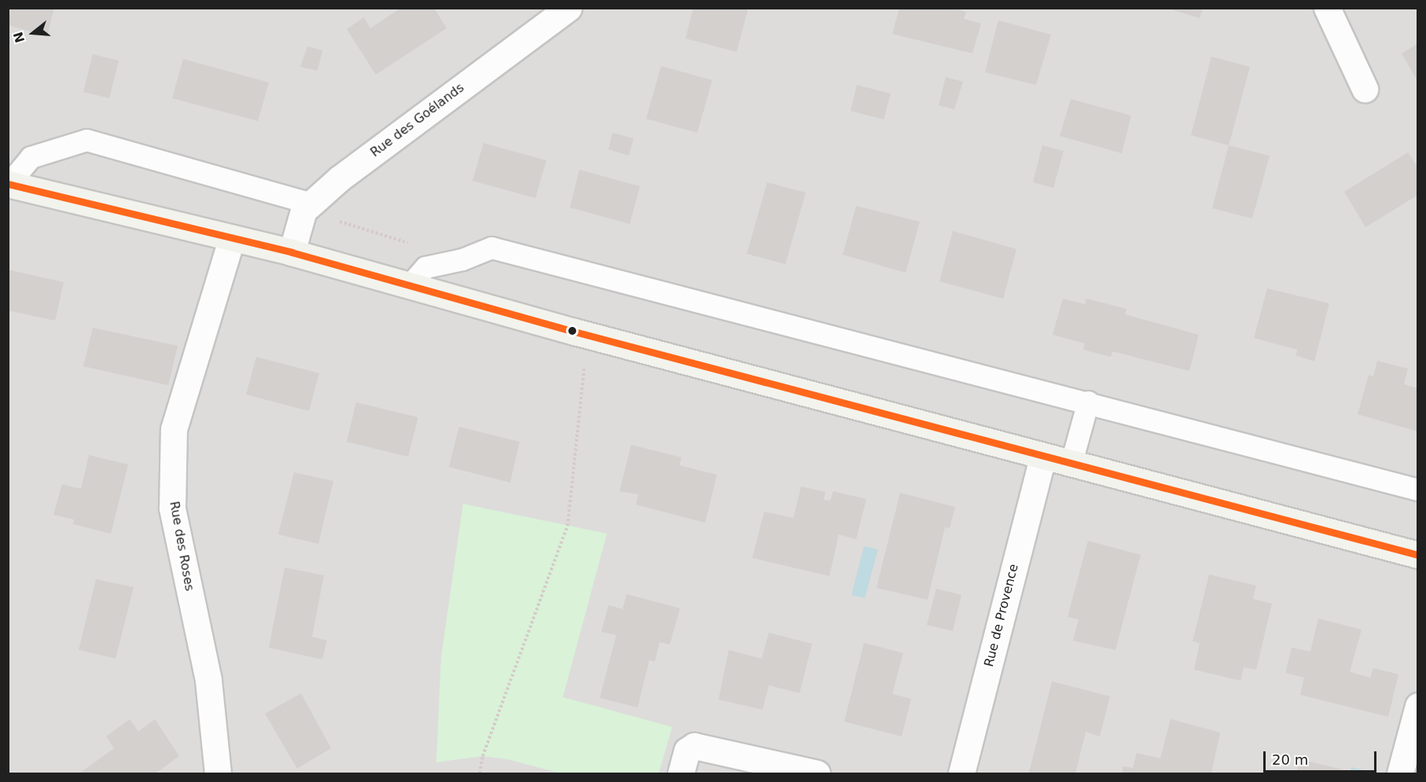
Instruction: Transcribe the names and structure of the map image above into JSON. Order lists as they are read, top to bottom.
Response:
{
  "streets": {
    "street": ["Rue des Goélands", "Rue des Roses", "Rue de Provence"]
  },
  "scale_bar": "20 m",
  "north": "left"
}
